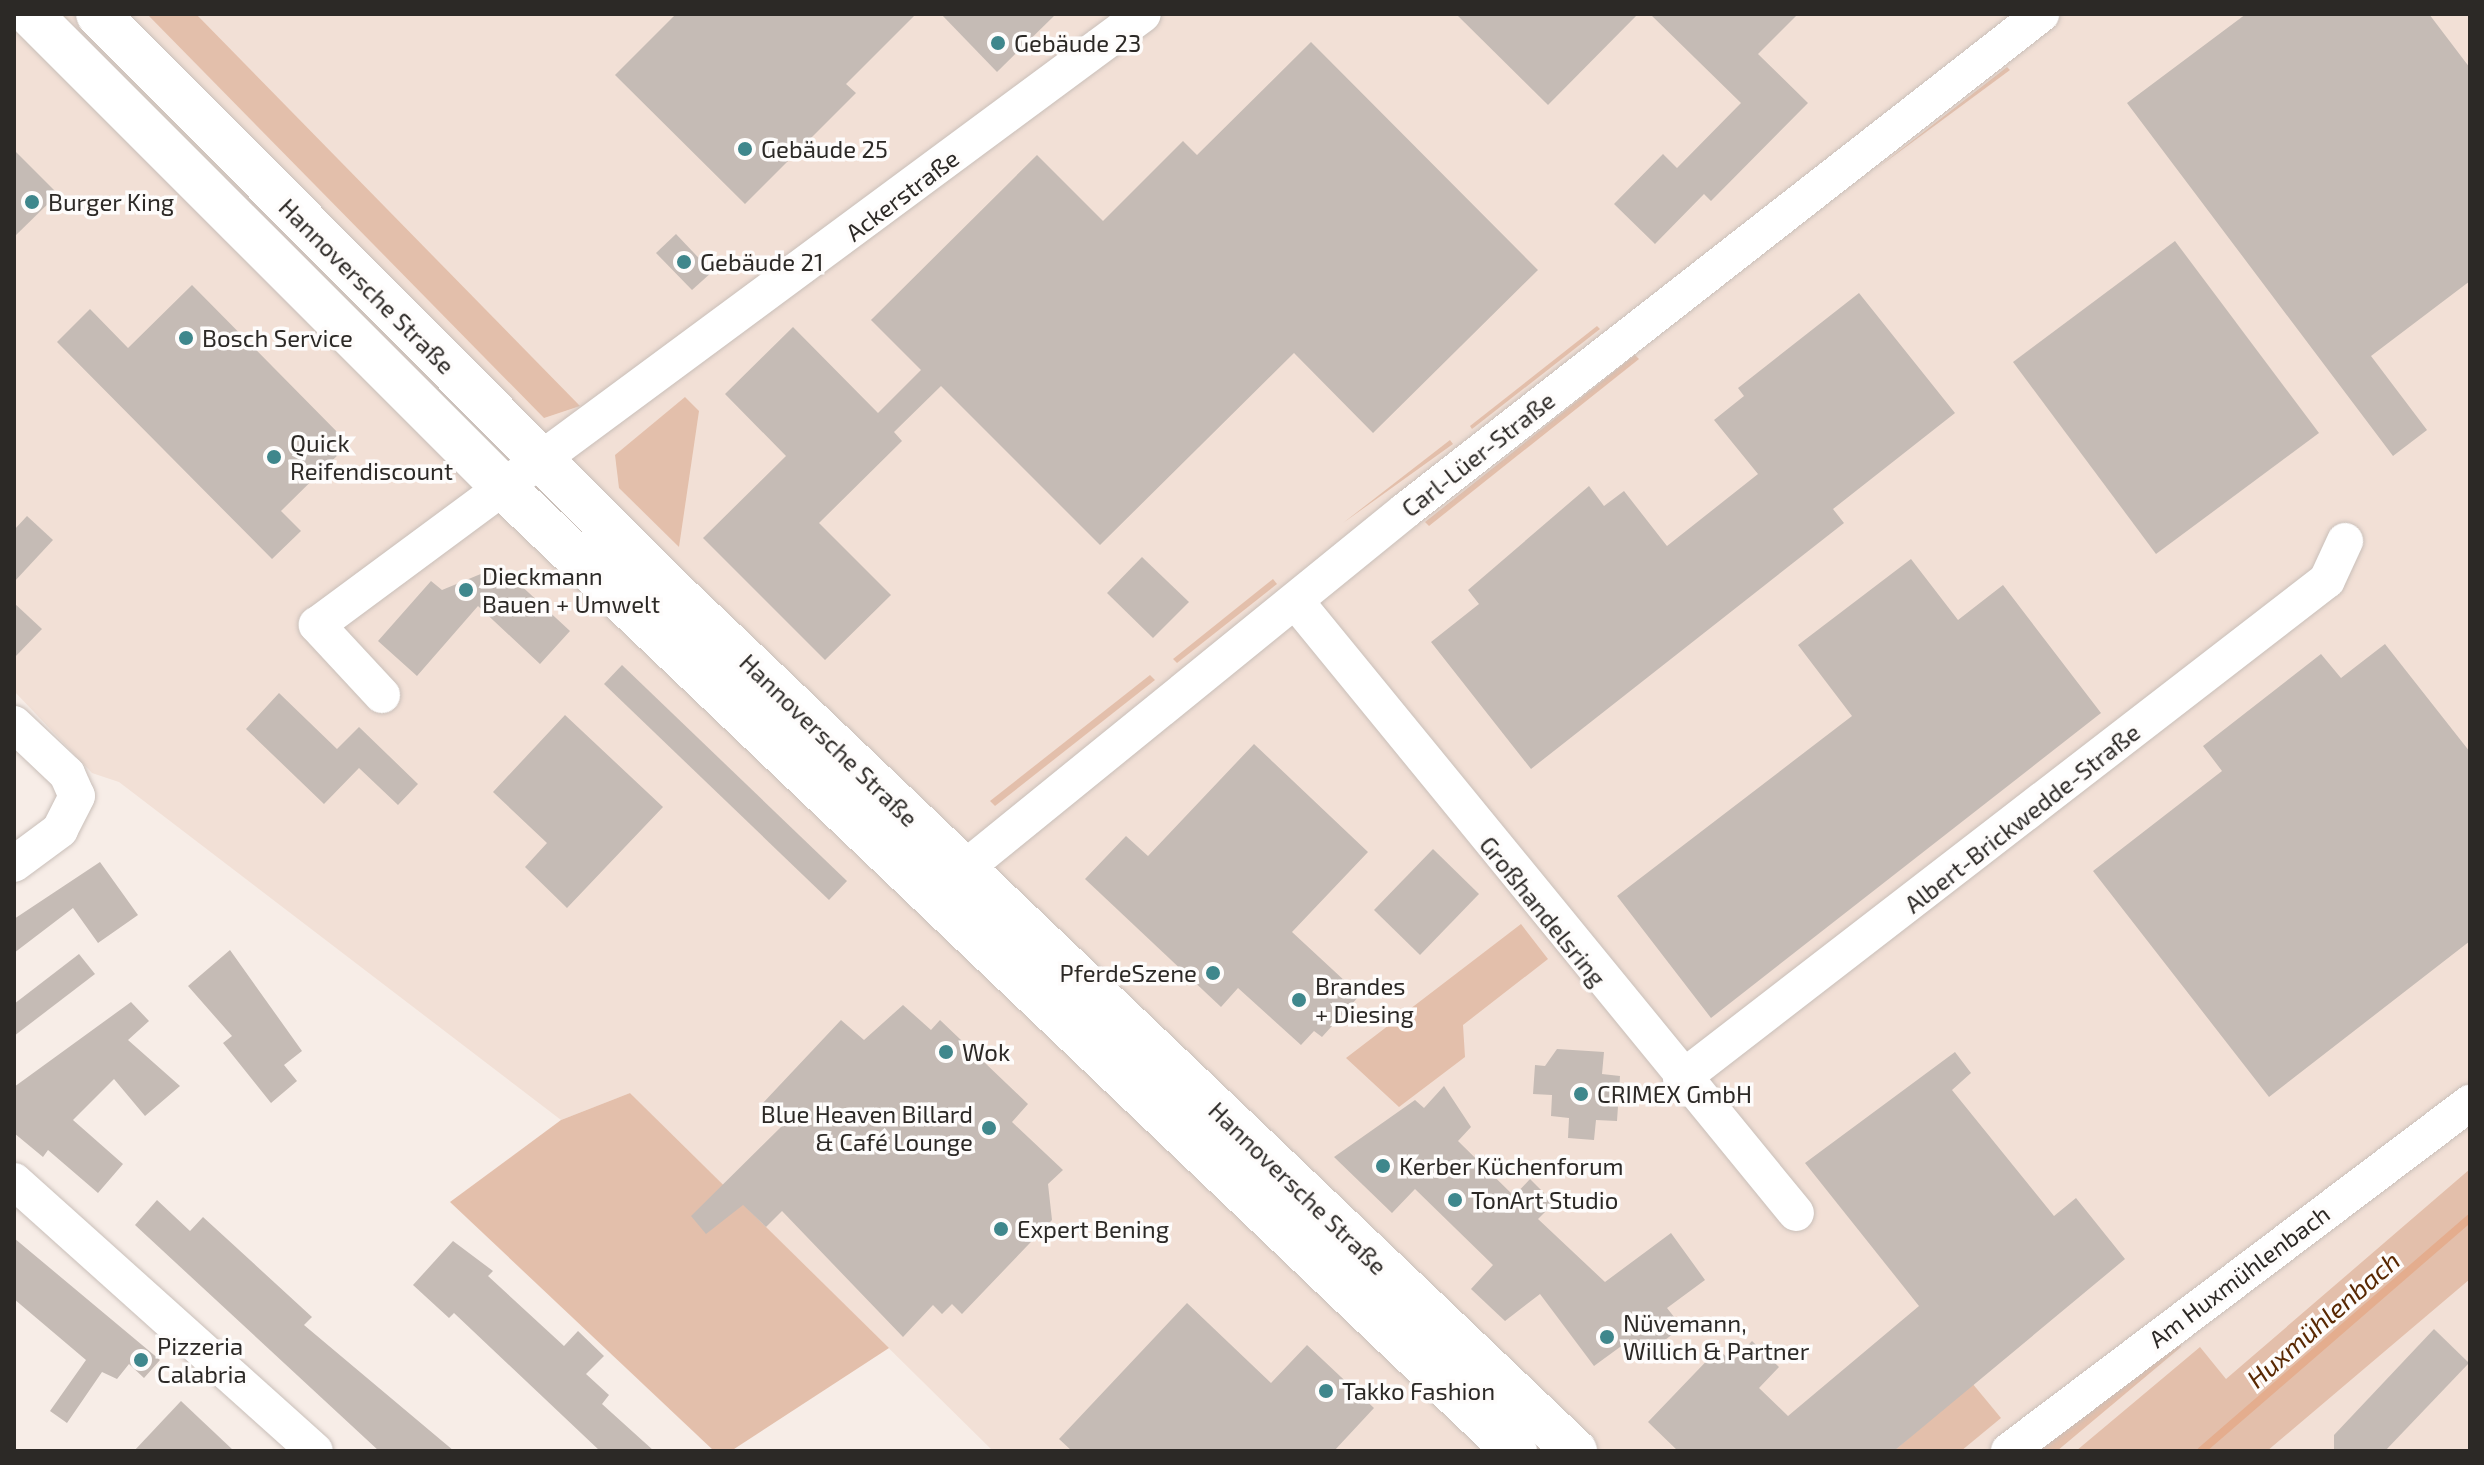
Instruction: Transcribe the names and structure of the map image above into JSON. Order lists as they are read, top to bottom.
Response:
{
  "streets": {
    "main road": ["Hannoversche Straße"],
    "street": [
      "Ackerstraße",
      "Carl-Lüer-Straße",
      "Albert-Brickwedde-Straße",
      "Großhandelsring",
      "Am Huxmühlenbach"
    ]
  },
  "crossings": [
    ["Ackerstraße", "Hannoversche Straße"],
    ["Hannoversche Straße", "Carl-Lüer-Straße"],
    ["Carl-Lüer-Straße", "Großhandelsring"],
    ["Albert-Brickwedde-Straße", "Großhandelsring"]
  ],
  "water": ["Huxmühlenbach"],
  "places": [
    "Gebäude 23",
    "Gebäude 25",
    "Burger King",
    "Gebäude 21",
    "Bosch Service",
    "Quick Reifendiscount",
    "Dieckmann Bauen + Umwelt",
    "PferdeSzene",
    "Brandes + Diesing",
    "Wok",
    "CRIMEX GmbH",
    "Blue Heaven Billard & Café Lounge",
    "Kerber Küchenforum",
    "TonArt Studio",
    "Expert Bening",
    "Nüvemann, Willich & Partner",
    "Pizzeria Calabria",
    "Takko Fashion"
  ]
}
